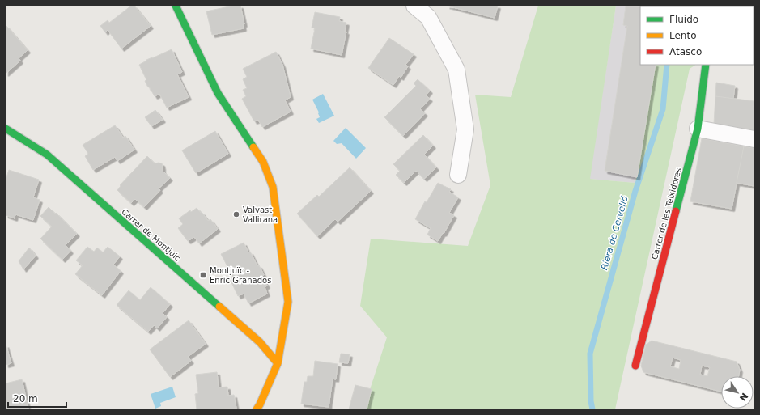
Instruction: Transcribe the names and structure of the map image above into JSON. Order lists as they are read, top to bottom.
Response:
{
  "streets": {
    "street": ["Carrer de les Teixidores", "Carrer de Montjuic"]
  },
  "water": ["Riera de Cervelló"],
  "places": {
    "other": ["Valvast Vallirana"],
    "transit": ["Montjuïc - Enric Granados"]
  },
  "legend": ["Fluido", "Lento", "Atasco"],
  "scale_bar": "20 m",
  "north": "bottom right"
}
